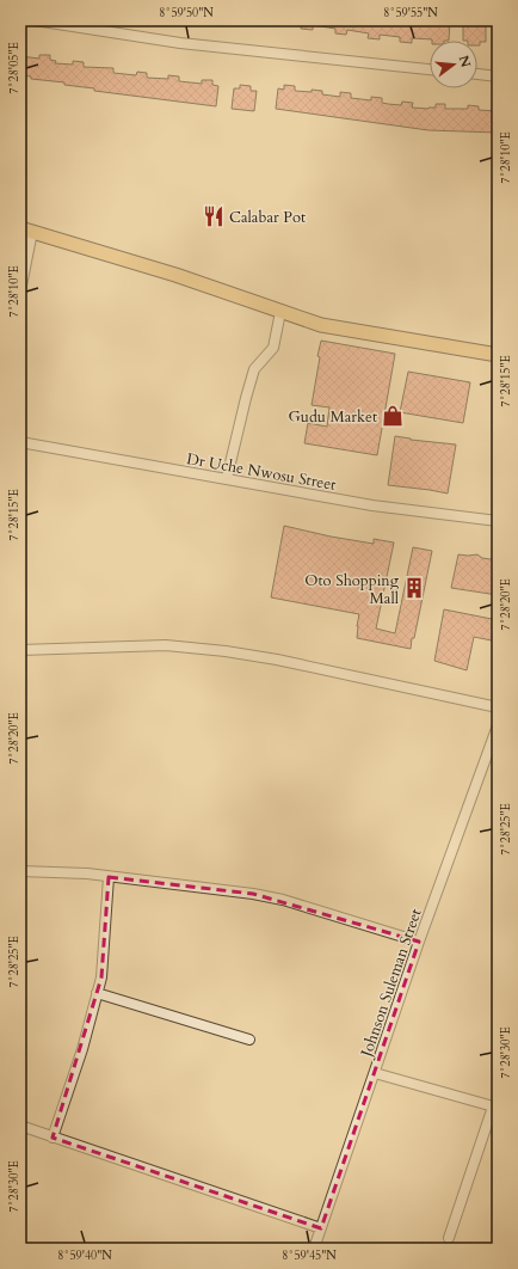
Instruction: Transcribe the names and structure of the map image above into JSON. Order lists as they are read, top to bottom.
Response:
{
  "streets": {
    "street": ["Dr Uche Nwosu Street", "Johnson Suleman Street"]
  },
  "places": {
    "restaurant": ["Calabar Pot"],
    "shop": ["Gudu Market"],
    "building": ["Oto Shopping Mall"]
  },
  "north": "right",
  "coordinates": [
    "8°59'50\"N",
    "8°59'55\"N",
    "7°28'05\"E",
    "7°28'10\"E",
    "7°28'15\"E",
    "7°28'20\"E",
    "7°28'25\"E",
    "7°28'30\"E",
    "8°59'40\"N",
    "8°59'45\"N"
  ]
}
